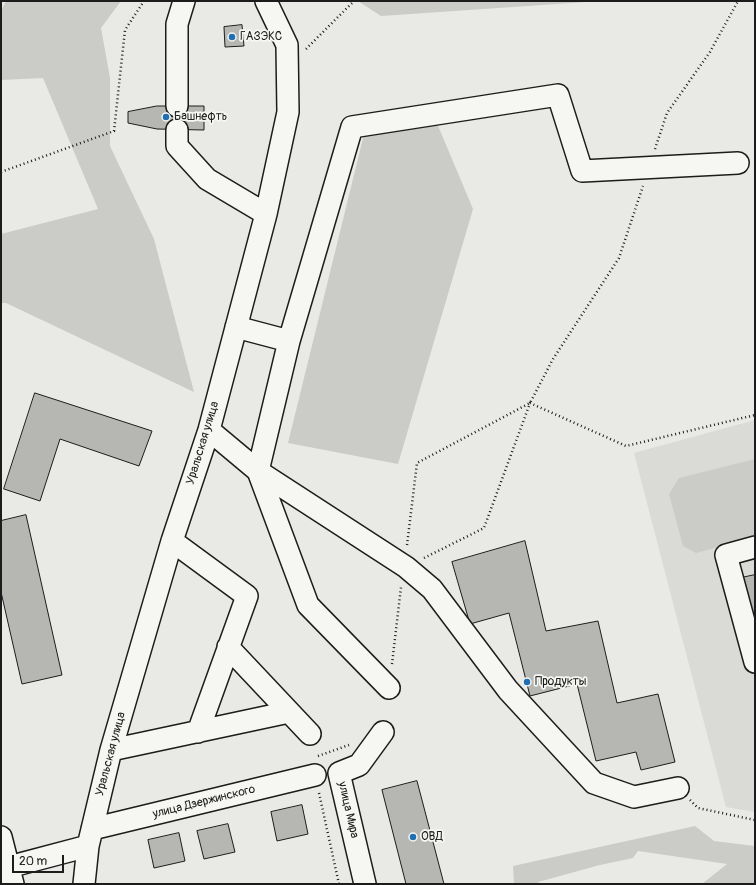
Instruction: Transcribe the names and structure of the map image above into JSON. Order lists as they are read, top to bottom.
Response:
{
  "streets": {
    "street": ["Уральская улица", "улица Дзержинского", "улица Мира"]
  },
  "crossings": [
    ["Уральская улица", "улица Дзержинского"]
  ],
  "places": [
    "ГАЗЭКС",
    "Башнефть",
    "Продукты",
    "ОВД"
  ],
  "scale_bar": "20 m"
}
